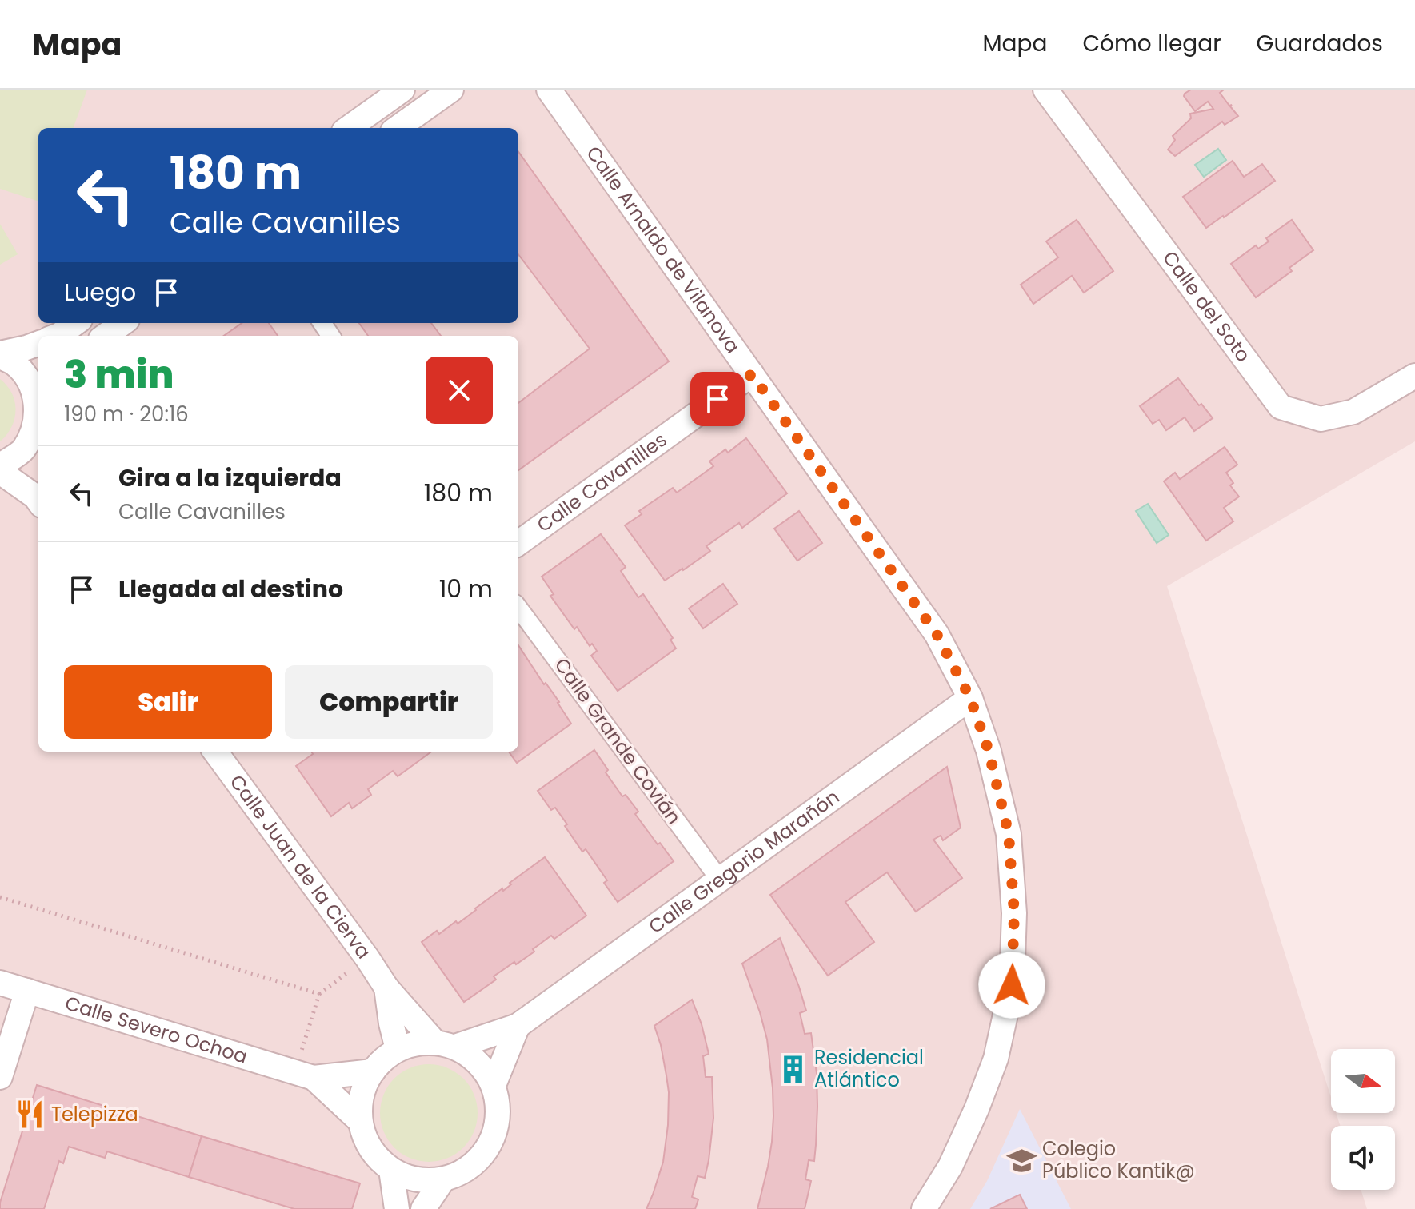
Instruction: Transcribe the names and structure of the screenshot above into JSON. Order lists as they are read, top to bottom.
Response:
{
  "streets": {
    "street": [
      "Calle Arnaldo de Vilanova",
      "Calle del Soto",
      "Calle Cavanilles",
      "Calle Grande Covián",
      "Calle Gregorio Marañón",
      "Calle Juan de la Cierva",
      "Calle Severo Ochoa"
    ]
  },
  "crossings": [
    ["Calle Arnaldo de Vilanova", "Calle Cavanilles"],
    ["Calle Arnaldo de Vilanova", "Calle Gregorio Marañón"],
    ["Calle Grande Covián", "Calle Gregorio Marañón"],
    ["Calle Gregorio Marañón", "Calle Juan de la Cierva"],
    ["Calle Gregorio Marañón", "Calle Severo Ochoa"],
    ["Calle Juan de la Cierva", "Calle Severo Ochoa"]
  ],
  "places": {
    "building": ["Residencial Atlántico"],
    "restaurant": ["Telepizza"],
    "school or university": ["Colegio Público Kantik@"]
  },
  "north": "right",
  "page": {
    "header": "Mapa",
    "nav": ["Mapa", "Cómo llegar", "Guardados"],
    "turn": ["180 m", "Calle Cavanilles"],
    "then": "Luego",
    "heading": ["3 min", "190 m · 20:16"],
    "list": [
      {
        "name": "Gira a la izquierda",
        "note": "Calle Cavanilles",
        "value": "180 m"
      },
      {
        "name": "Llegada al destino",
        "value": "10 m"
      }
    ],
    "buttons": ["Salir", "Compartir"]
  }
}
